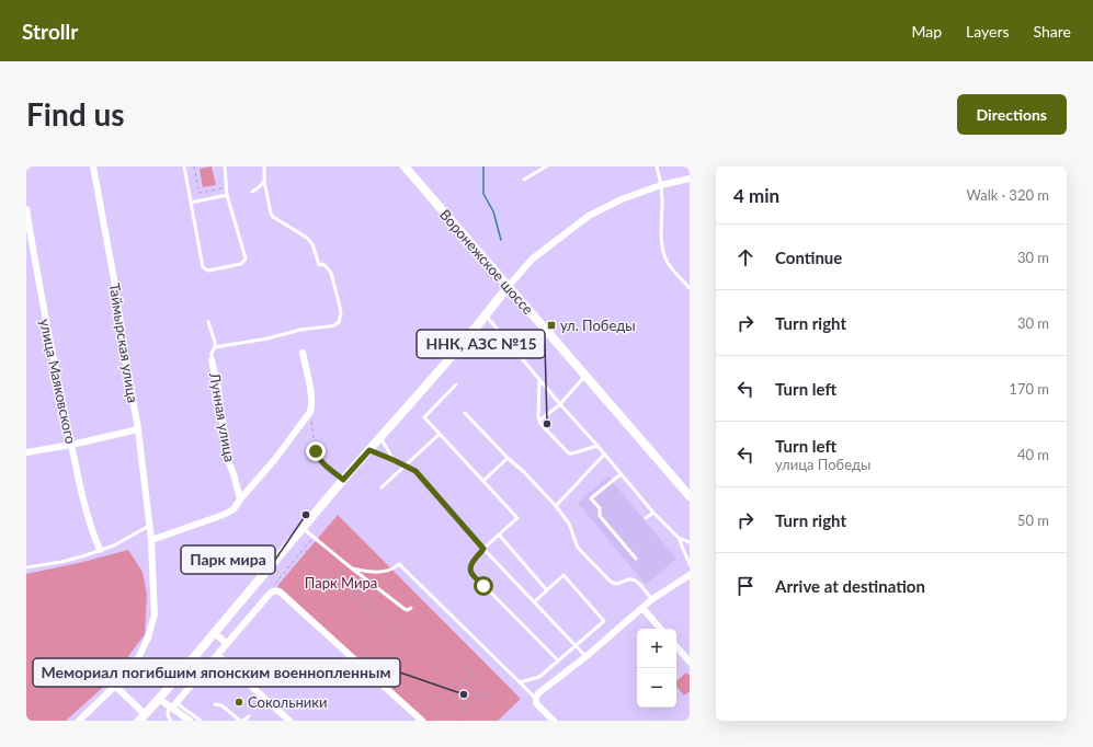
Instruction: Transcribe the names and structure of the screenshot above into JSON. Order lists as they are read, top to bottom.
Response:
{
  "streets": {
    "street": [
      "Воронежское шоссе",
      "Таймырская улица",
      "улица Маяковского",
      "Лунная улица"
    ]
  },
  "parks": ["Парк Мира"],
  "places": {
    "transit": ["ул. Победы"],
    "other": [
      "ННК, АЗС №15",
      "Парк мира",
      "Мемориал погибшим японским военнопленным",
      "Сокольники"
    ]
  },
  "page": {
    "header": "Strollr",
    "nav": ["Map", "Layers", "Share"],
    "buttons": "Directions",
    "title": "Find us",
    "heading": ["4 min", "Walk · 320 m"],
    "list": [
      ["Continue", "30 m"],
      ["Turn right", "30 m"],
      ["Turn left", "170 m"],
      ["Turn left", "улица Победы", "40 m"],
      ["Turn right", "50 m"],
      "Arrive at destination"
    ],
    "map_buttons": ["+", "−"]
  }
}
